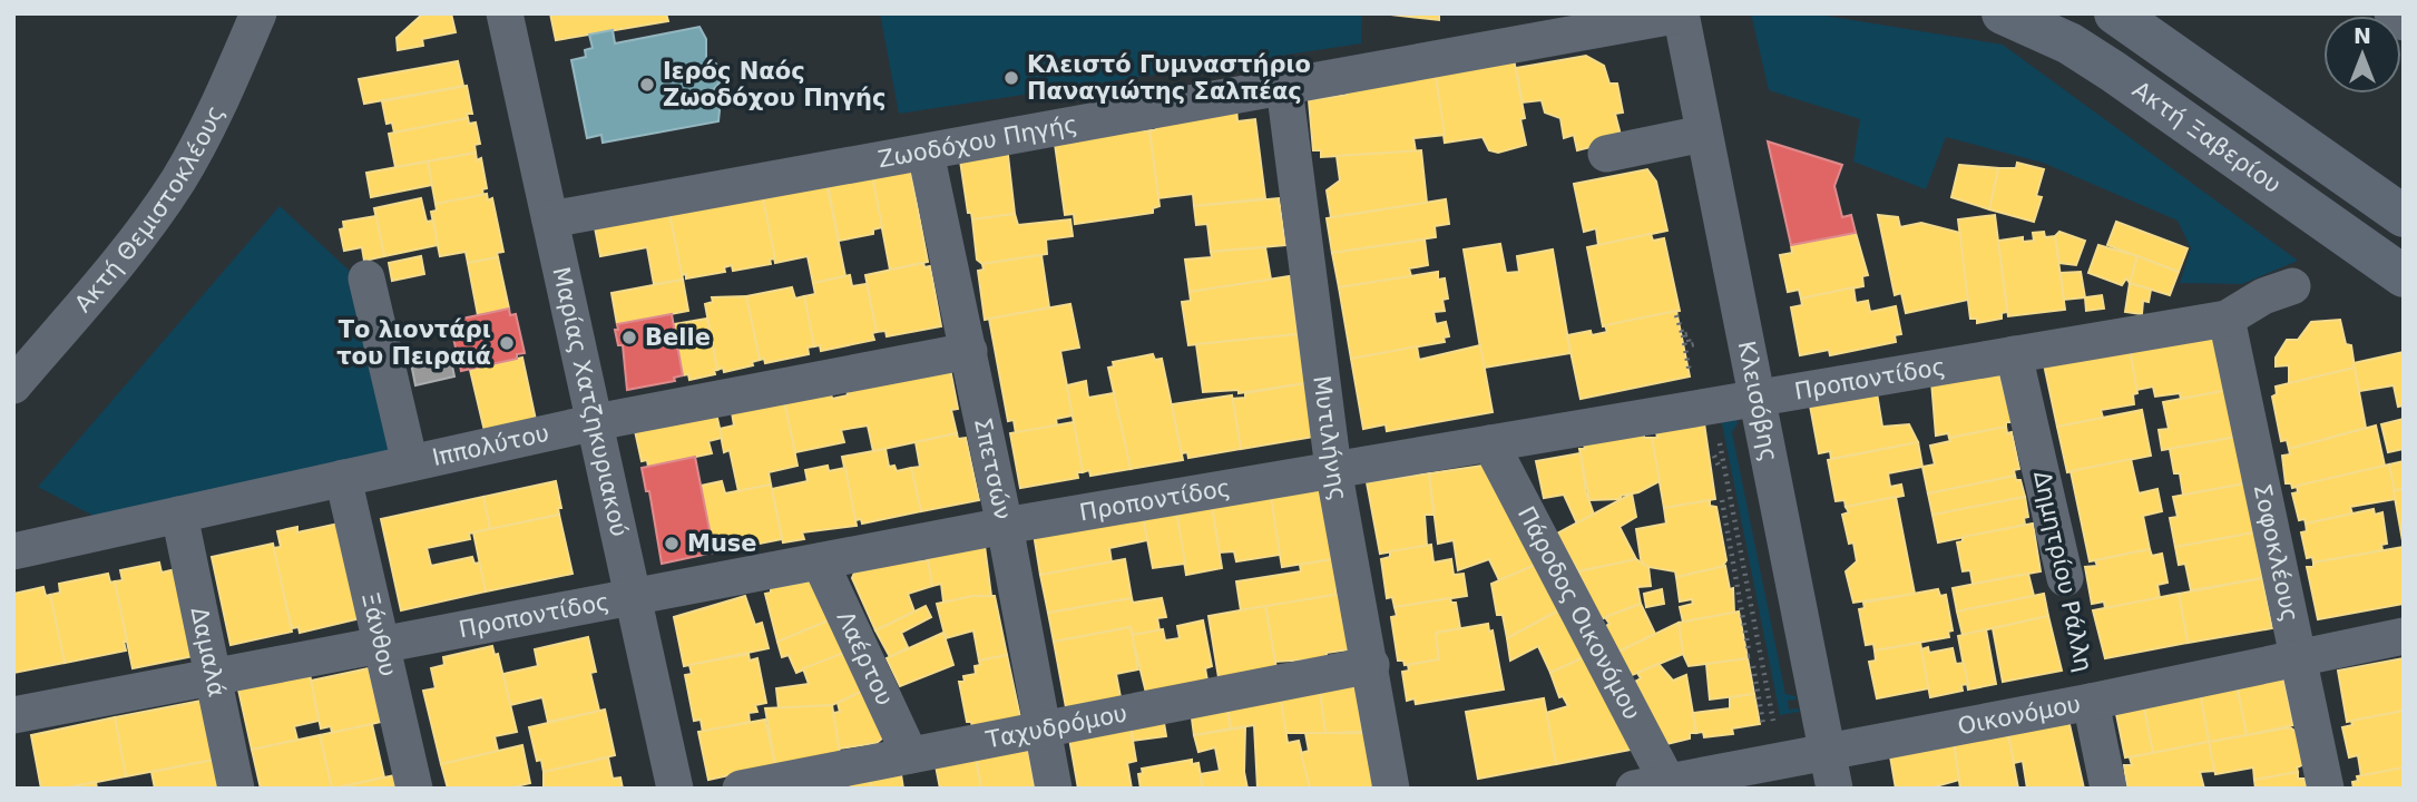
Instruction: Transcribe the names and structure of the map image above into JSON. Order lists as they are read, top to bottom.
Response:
{
  "streets": {
    "main road": ["Ακτή Ξαβερίου"],
    "street": [
      "Ζωοδόχου Πηγής",
      "Ακτή Θεμιστοκλέους",
      "Προποντίδος",
      "Μαρίας Χατζηκυριακού",
      "Κλεισόβης",
      "Μυτιλήνης",
      "Ιππολύτου",
      "Σπετσών",
      "Σοφοκλέους",
      "Δημητρίου Ράλλη",
      "Πάροδος Οικονόμου",
      "Ξάνθου",
      "Δαμαλά",
      "Λαέρτου",
      "Οικονόμου",
      "Ταχυδρόμου"
    ]
  },
  "crossings": [
    ["Ζωοδόχου Πηγής", "Μαρίας Χατζηκυριακού"],
    ["Ζωοδόχου Πηγής", "Κλεισόβης"],
    ["Ζωοδόχου Πηγής", "Μυτιλήνης"],
    ["Ζωοδόχου Πηγής", "Σπετσών"],
    ["Προποντίδος", "Μαρίας Χατζηκυριακού"],
    ["Προποντίδος", "Κλεισόβης"],
    ["Προποντίδος", "Μυτιλήνης"],
    ["Προποντίδος", "Σπετσών"],
    ["Προποντίδος", "Σοφοκλέους"],
    ["Προποντίδος", "Δημητρίου Ράλλη"],
    ["Προποντίδος", "Πάροδος Οικονόμου"],
    ["Προποντίδος", "Ξάνθου"],
    ["Προποντίδος", "Δαμαλά"],
    ["Προποντίδος", "Λαέρτου"],
    ["Μαρίας Χατζηκυριακού", "Ιππολύτου"],
    ["Κλεισόβης", "Οικονόμου"],
    ["Μυτιλήνης", "Ταχυδρόμου"],
    ["Ιππολύτου", "Σπετσών"],
    ["Ιππολύτου", "Ξάνθου"],
    ["Ιππολύτου", "Δαμαλά"],
    ["Σπετσών", "Ταχυδρόμου"],
    ["Σοφοκλέους", "Οικονόμου"],
    ["Δημητρίου Ράλλη", "Οικονόμου"],
    ["Πάροδος Οικονόμου", "Οικονόμου"],
    ["Λαέρτου", "Ταχυδρόμου"]
  ],
  "places": [
    "Κλειστό Γυμναστήριο Παναγιώτης Σαλπέας",
    "Ιερός Ναός Ζωοδόχου Πηγής",
    "Belle",
    "Το λιοντάρι του Πειραιά",
    "Muse"
  ],
  "north": "top"
}
